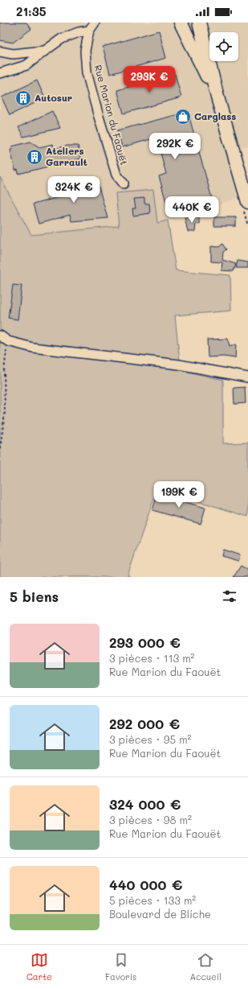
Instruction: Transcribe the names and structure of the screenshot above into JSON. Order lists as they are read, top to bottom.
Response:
{
  "streets": {
    "street": ["Rue Marion du Faouët"]
  },
  "places": {
    "building": ["Autosur", "Ateliers Garrault"],
    "shop": ["Carglass"]
  },
  "page": {
    "status": "21:35",
    "price": [
      "293K €",
      "292K €",
      "324K €",
      "440K €",
      "199K €"
    ],
    "heading": "5 biens",
    "list": [
      {
        "name": "293 000 €",
        "note": "3 pièces · 113 m² · Rue Marion du Faouët"
      },
      {
        "name": "292 000 €",
        "note": "3 pièces · 95 m² · Rue Marion du Faouët"
      },
      {
        "name": "324 000 €",
        "note": "3 pièces · 98 m² · Rue Marion du Faouët"
      },
      {
        "name": "440 000 €",
        "note": "5 pièces · 133 m² · Boulevard de Bliche"
      }
    ],
    "tabs": ["Carte", "Favoris", "Accueil"]
  }
}
